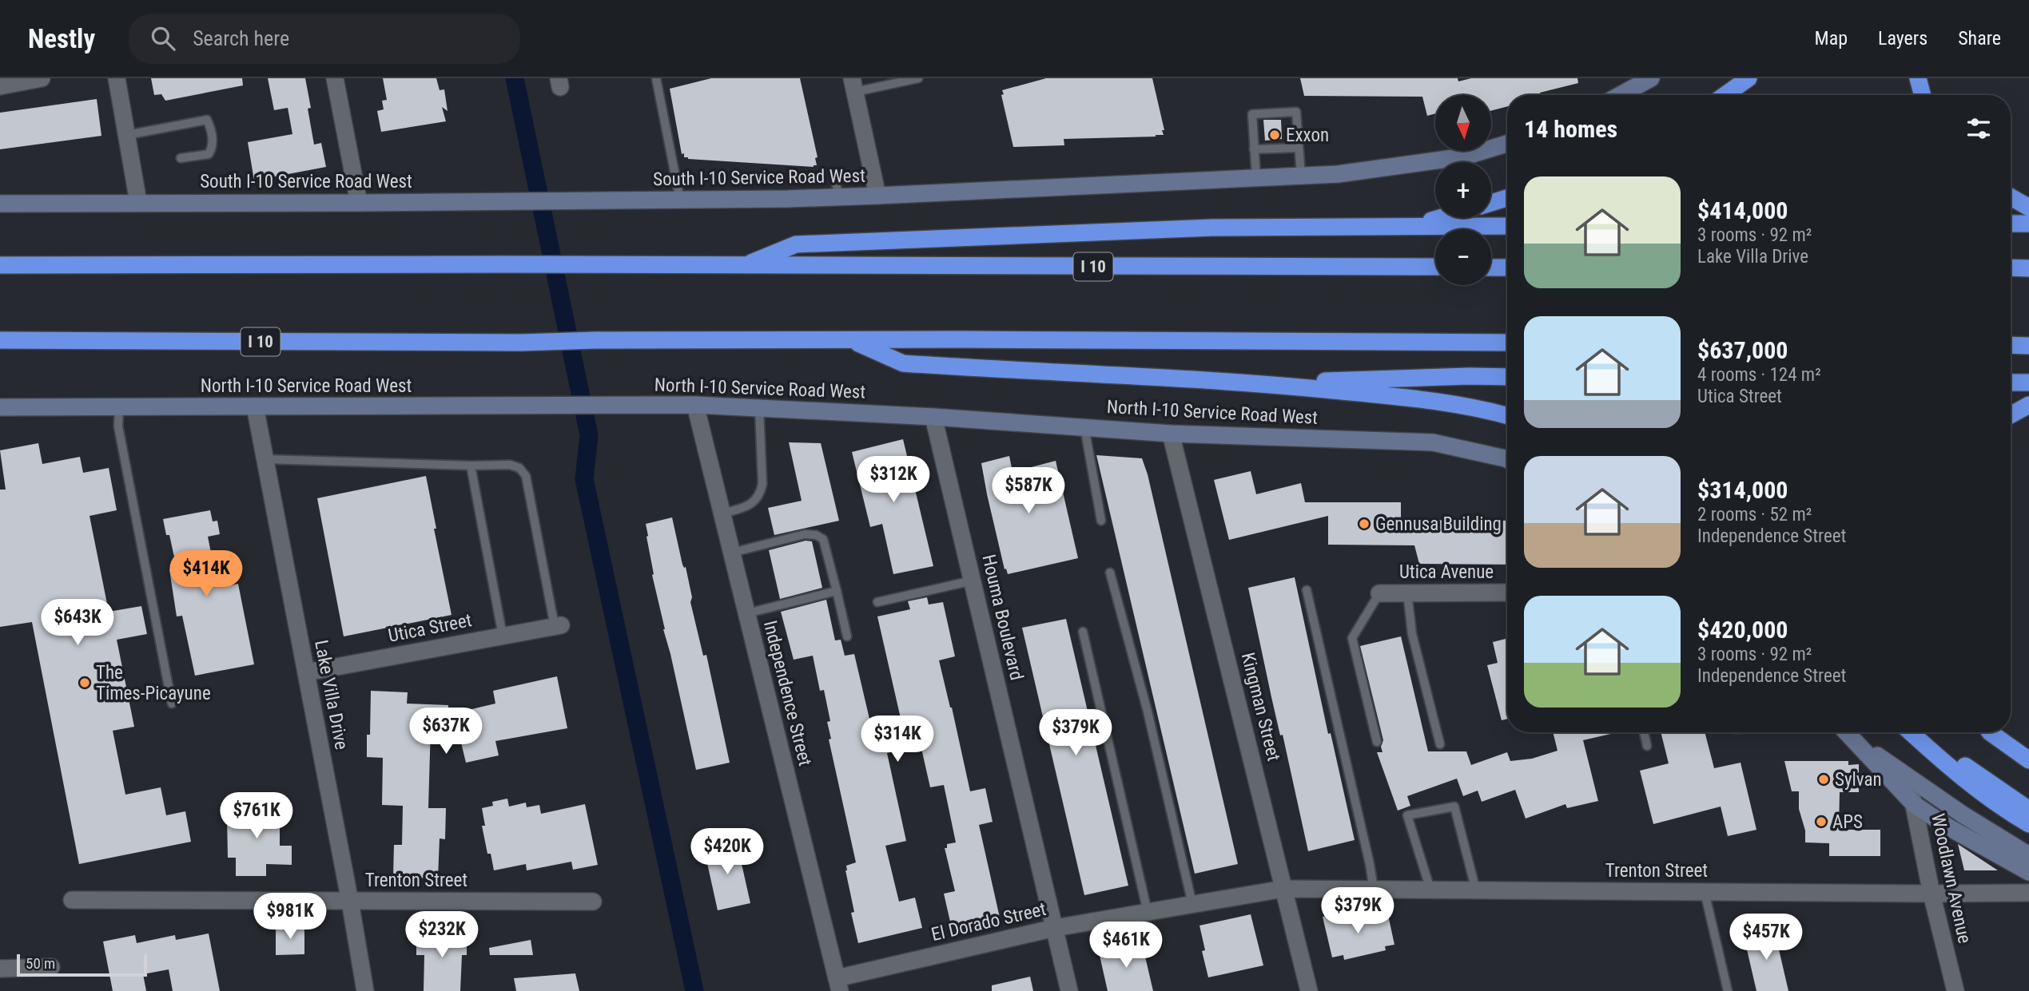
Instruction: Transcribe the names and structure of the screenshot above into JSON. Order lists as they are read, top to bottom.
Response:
{
  "streets": {
    "highway": ["I 10"],
    "street": [
      "South I-10 Service Road West",
      "North I-10 Service Road West",
      "Utica Avenue",
      "Houma Boulevard",
      "Utica Street",
      "Independence Street",
      "Lake Villa Drive",
      "Kingman Street",
      "Trenton Street",
      "Woodlawn Avenue",
      "El Dorado Street"
    ]
  },
  "crossings": [
    ["North I-10 Service Road West", "Houma Boulevard"],
    ["North I-10 Service Road West", "Independence Street"],
    ["North I-10 Service Road West", "Lake Villa Drive"],
    ["North I-10 Service Road West", "Kingman Street"],
    ["Houma Boulevard", "El Dorado Street"],
    ["Utica Street", "Lake Villa Drive"],
    ["Independence Street", "El Dorado Street"],
    ["Lake Villa Drive", "Trenton Street"],
    ["Kingman Street", "Trenton Street"],
    ["Kingman Street", "El Dorado Street"],
    ["Trenton Street", "Woodlawn Avenue"],
    ["Trenton Street", "El Dorado Street"]
  ],
  "places": [
    "Exxon",
    "Gennusa Building",
    "The Times-Picayune",
    "Sylvan",
    "APS"
  ],
  "scale_bar": "50 m",
  "north": "bottom",
  "page": {
    "header": "Nestly",
    "search": "Search here",
    "nav": ["Map", "Layers", "Share"],
    "map_buttons": ["+", "−"],
    "heading": "14 homes",
    "list": [
      {
        "name": "$414,000",
        "note": "3 rooms · 92 m² · Lake Villa Drive"
      },
      {
        "name": "$637,000",
        "note": "4 rooms · 124 m² · Utica Street"
      },
      {
        "name": "$314,000",
        "note": "2 rooms · 52 m² · Independence Street"
      },
      {
        "name": "$420,000",
        "note": "3 rooms · 92 m² · Independence Street"
      }
    ],
    "price": [
      "$312K",
      "$587K",
      "$414K",
      "$643K",
      "$637K",
      "$379K",
      "$314K",
      "$761K",
      "$420K",
      "$379K",
      "$981K",
      "$232K",
      "$457K",
      "$461K"
    ],
    "scale": "50 m"
  }
}
